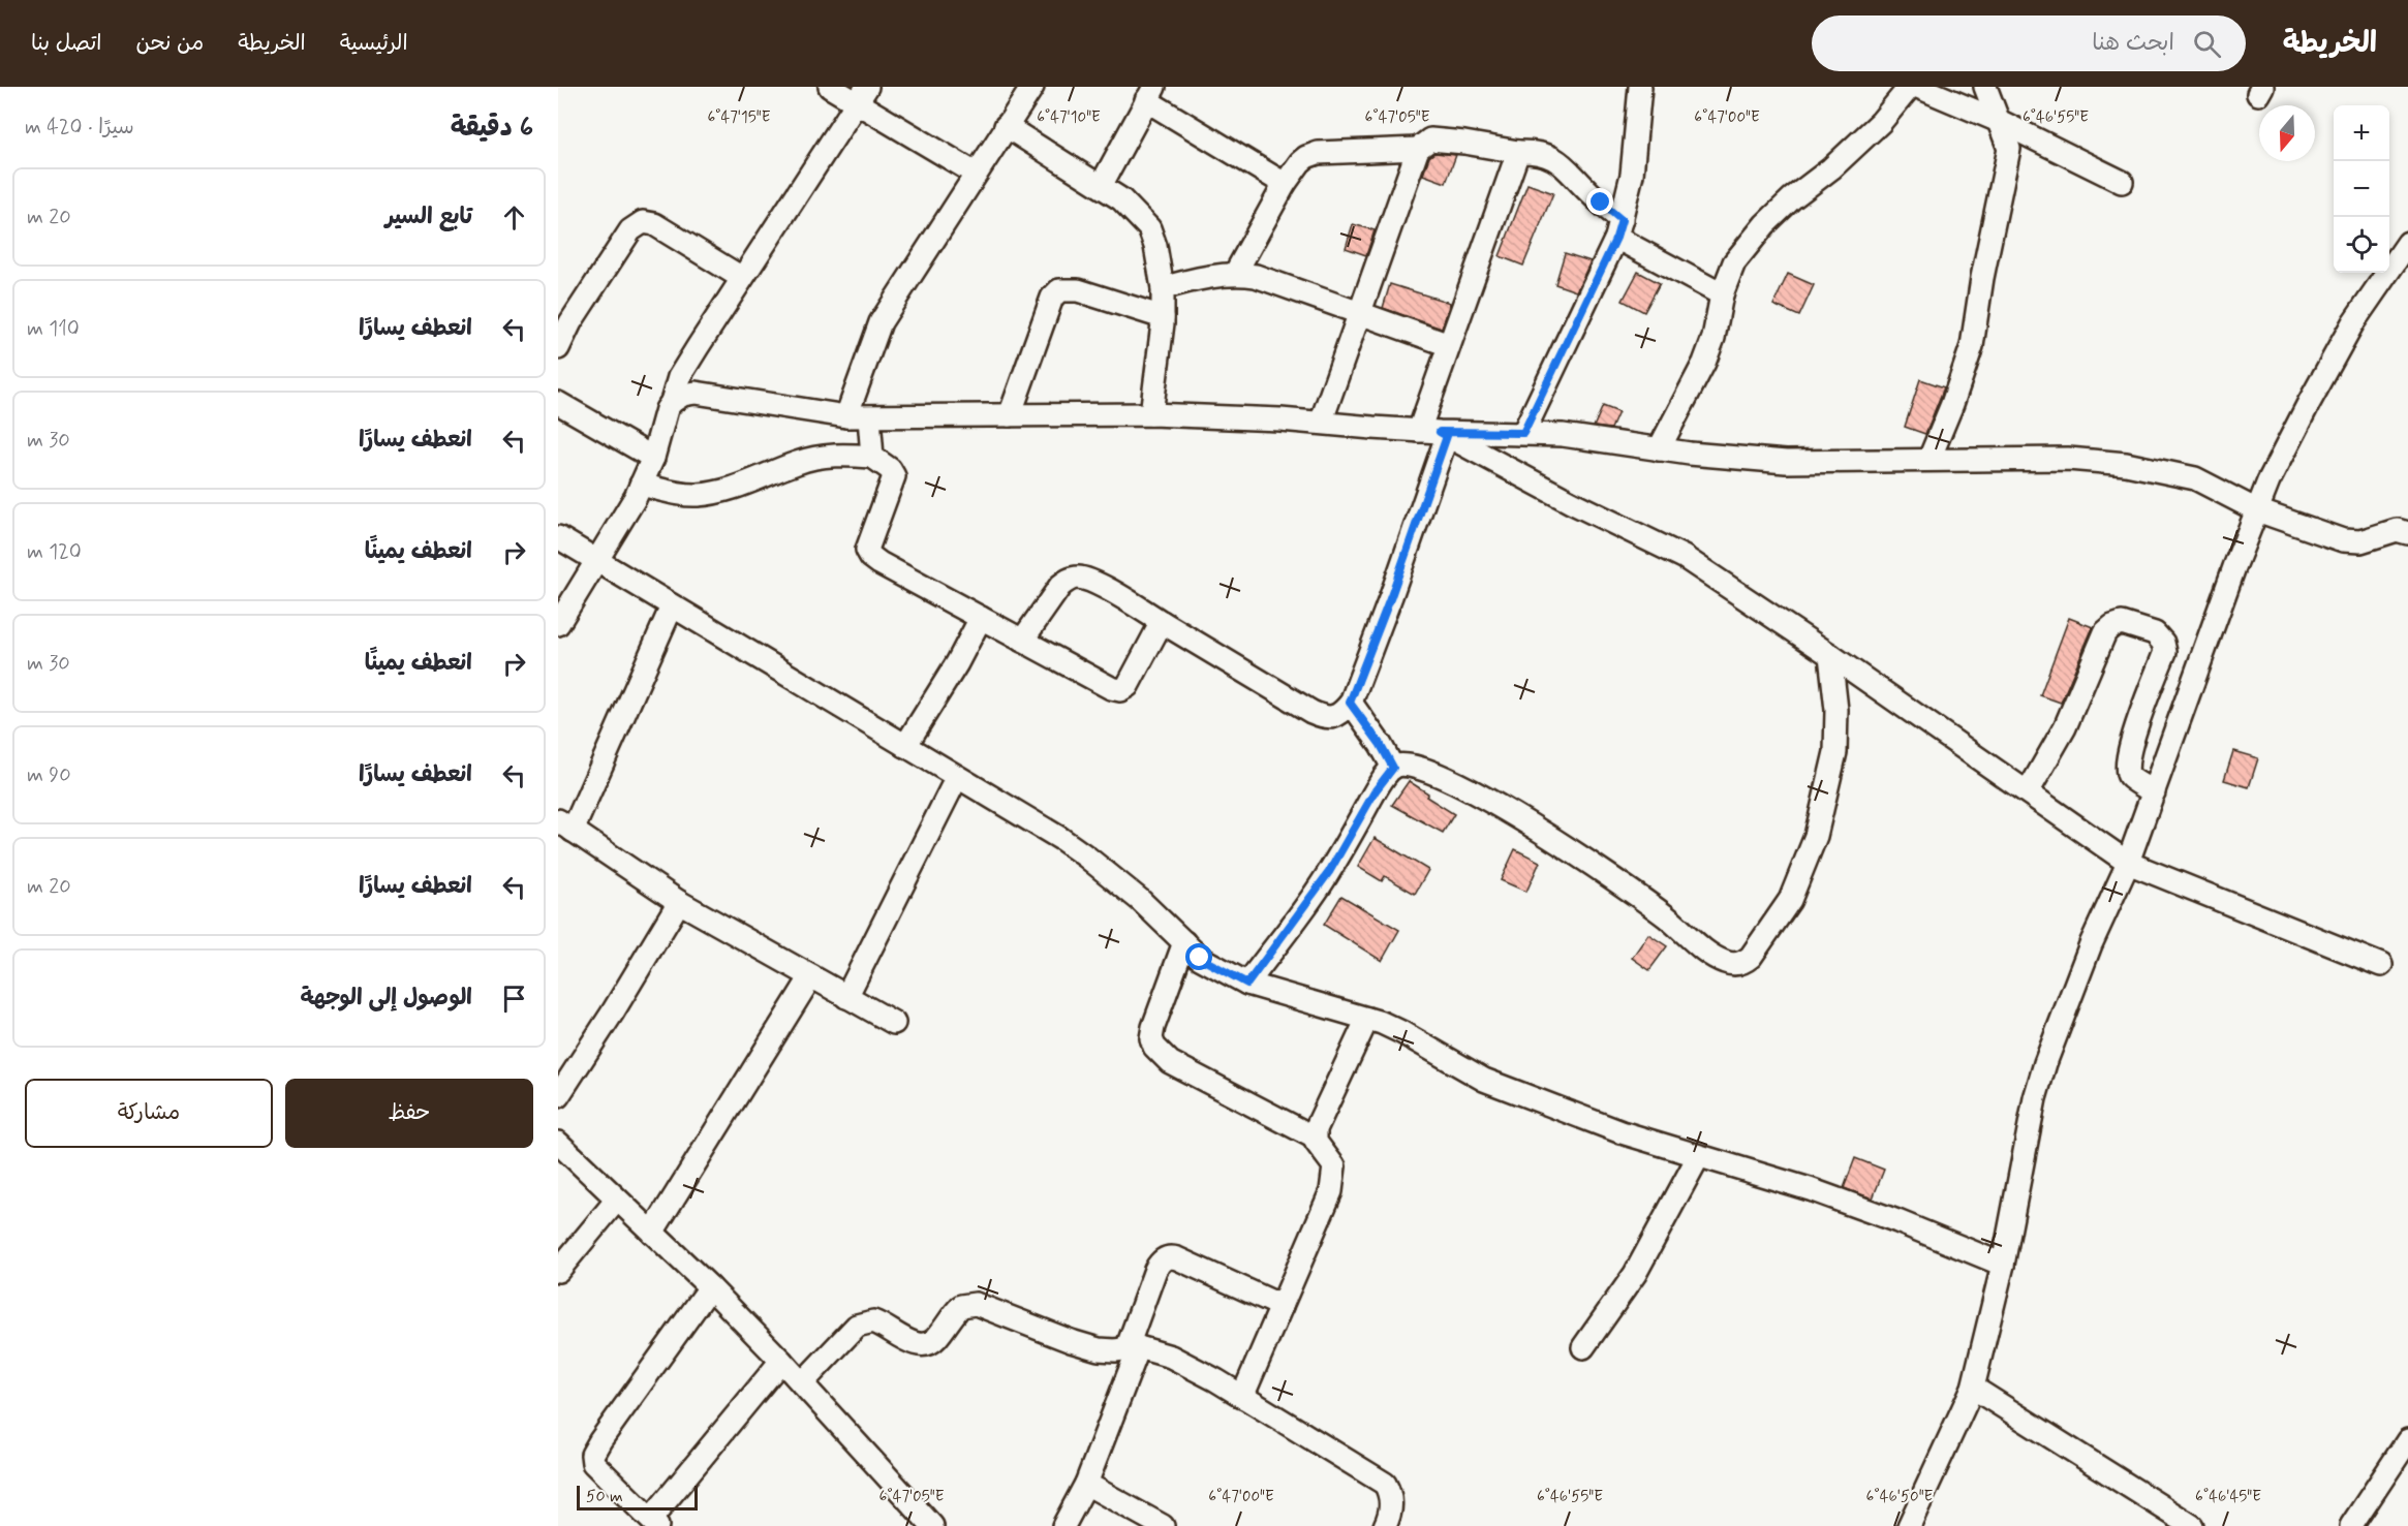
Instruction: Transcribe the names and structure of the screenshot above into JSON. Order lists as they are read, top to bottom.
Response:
{
  "scale_bar": "50 m",
  "north": "bottom",
  "page": {
    "header": "الخريطة",
    "search": "ابحث هنا",
    "nav": [
      "الرئيسية",
      "الخريطة",
      "من نحن",
      "اتصل بنا"
    ],
    "heading": ["6 دقيقة", "سيرًا · 420 m"],
    "map_buttons": ["+", "−"],
    "list": [
      ["تابع السير", "20 m"],
      ["انعطف يسارًا", "110 m"],
      ["انعطف يسارًا", "30 m"],
      ["انعطف يمينًا", "120 m"],
      ["انعطف يمينًا", "30 m"],
      ["انعطف يسارًا", "90 m"],
      ["انعطف يسارًا", "20 m"],
      "الوصول إلى الوجهة"
    ],
    "buttons": ["حفظ", "مشاركة"],
    "scale": "50 m"
  },
  "coordinates": [
    "6°47'10\"E",
    "6°47'05\"E",
    "6°47'00\"E",
    "6°46'55\"E",
    "6°47'15\"E",
    "6°46'50\"E",
    "6°46'45\"E"
  ]
}
